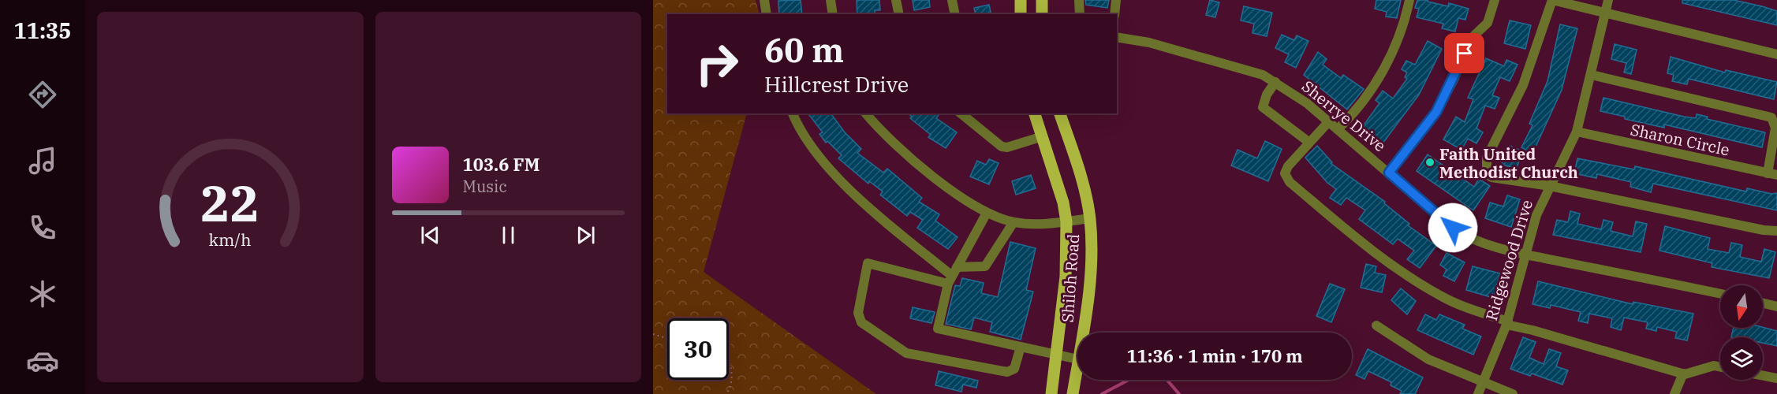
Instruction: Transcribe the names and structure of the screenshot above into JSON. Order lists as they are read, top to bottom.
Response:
{
  "streets": {
    "main road": ["Shiloh Road"],
    "street": ["Sherrye Drive", "Sharon Circle", "Ridgewood Drive"]
  },
  "crossings": [
    ["Sherrye Drive", "Ridgewood Drive"],
    ["Sharon Circle", "Ridgewood Drive"]
  ],
  "places": ["Faith United Methodist Church"],
  "north": "bottom",
  "page": {
    "tabs": "11:35",
    "turn": ["60 m", "Hillcrest Drive"],
    "song": ["103.6 FM", "Music"],
    "limit": "30",
    "trip": "11:36 · 1 min · 170 m",
    "gauge": ["22", "km/h"]
  }
}
